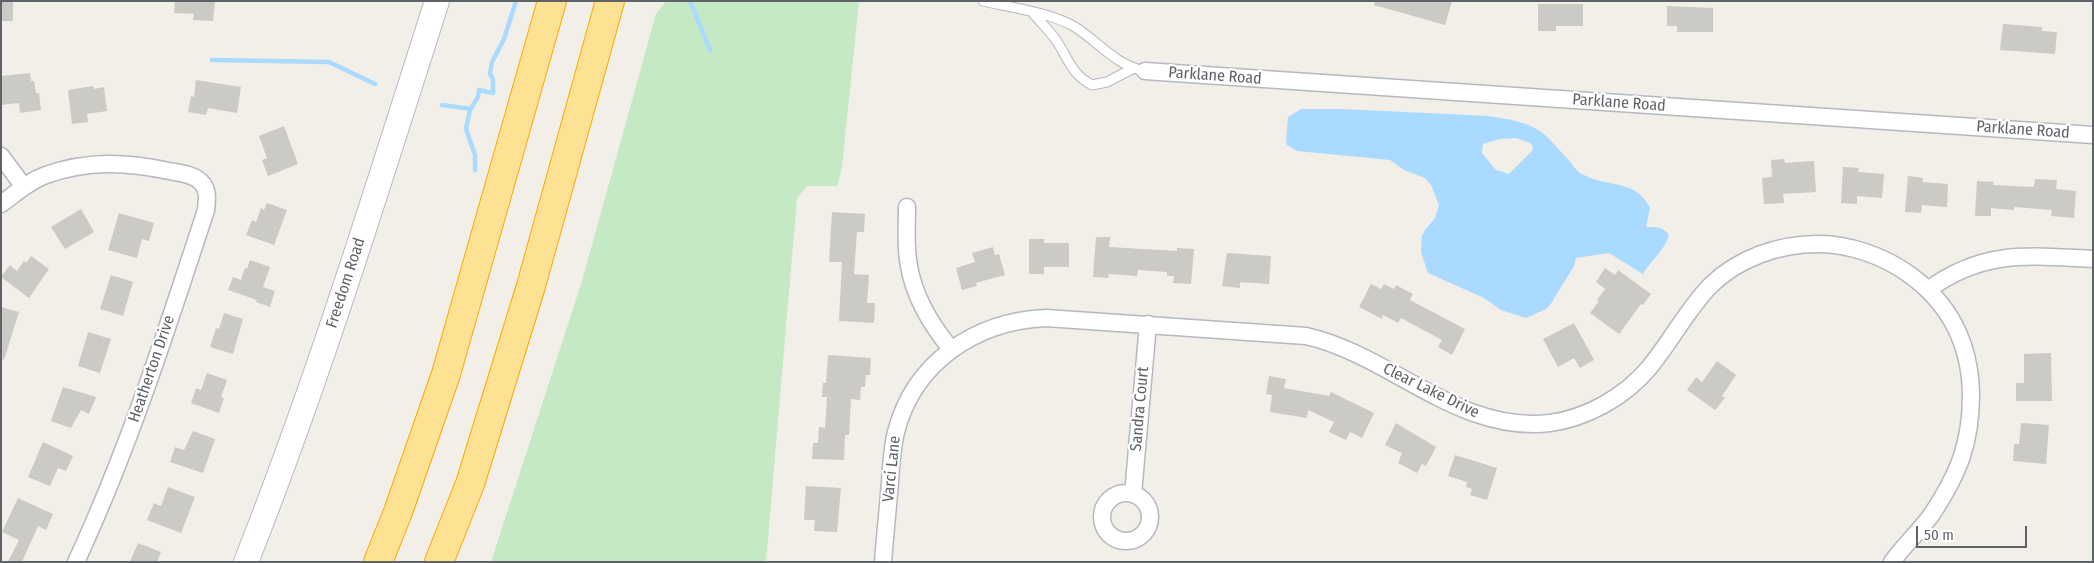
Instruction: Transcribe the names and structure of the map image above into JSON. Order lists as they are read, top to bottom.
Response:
{
  "streets": {
    "street": [
      "Parklane Road",
      "Freedom Road",
      "Heatherton Drive",
      "Clear Lake Drive",
      "Sandra Court",
      "Varci Lane"
    ]
  },
  "crossings": [
    ["Clear Lake Drive", "Sandra Court"],
    ["Clear Lake Drive", "Varci Lane"]
  ],
  "scale_bar": "50 m"
}
